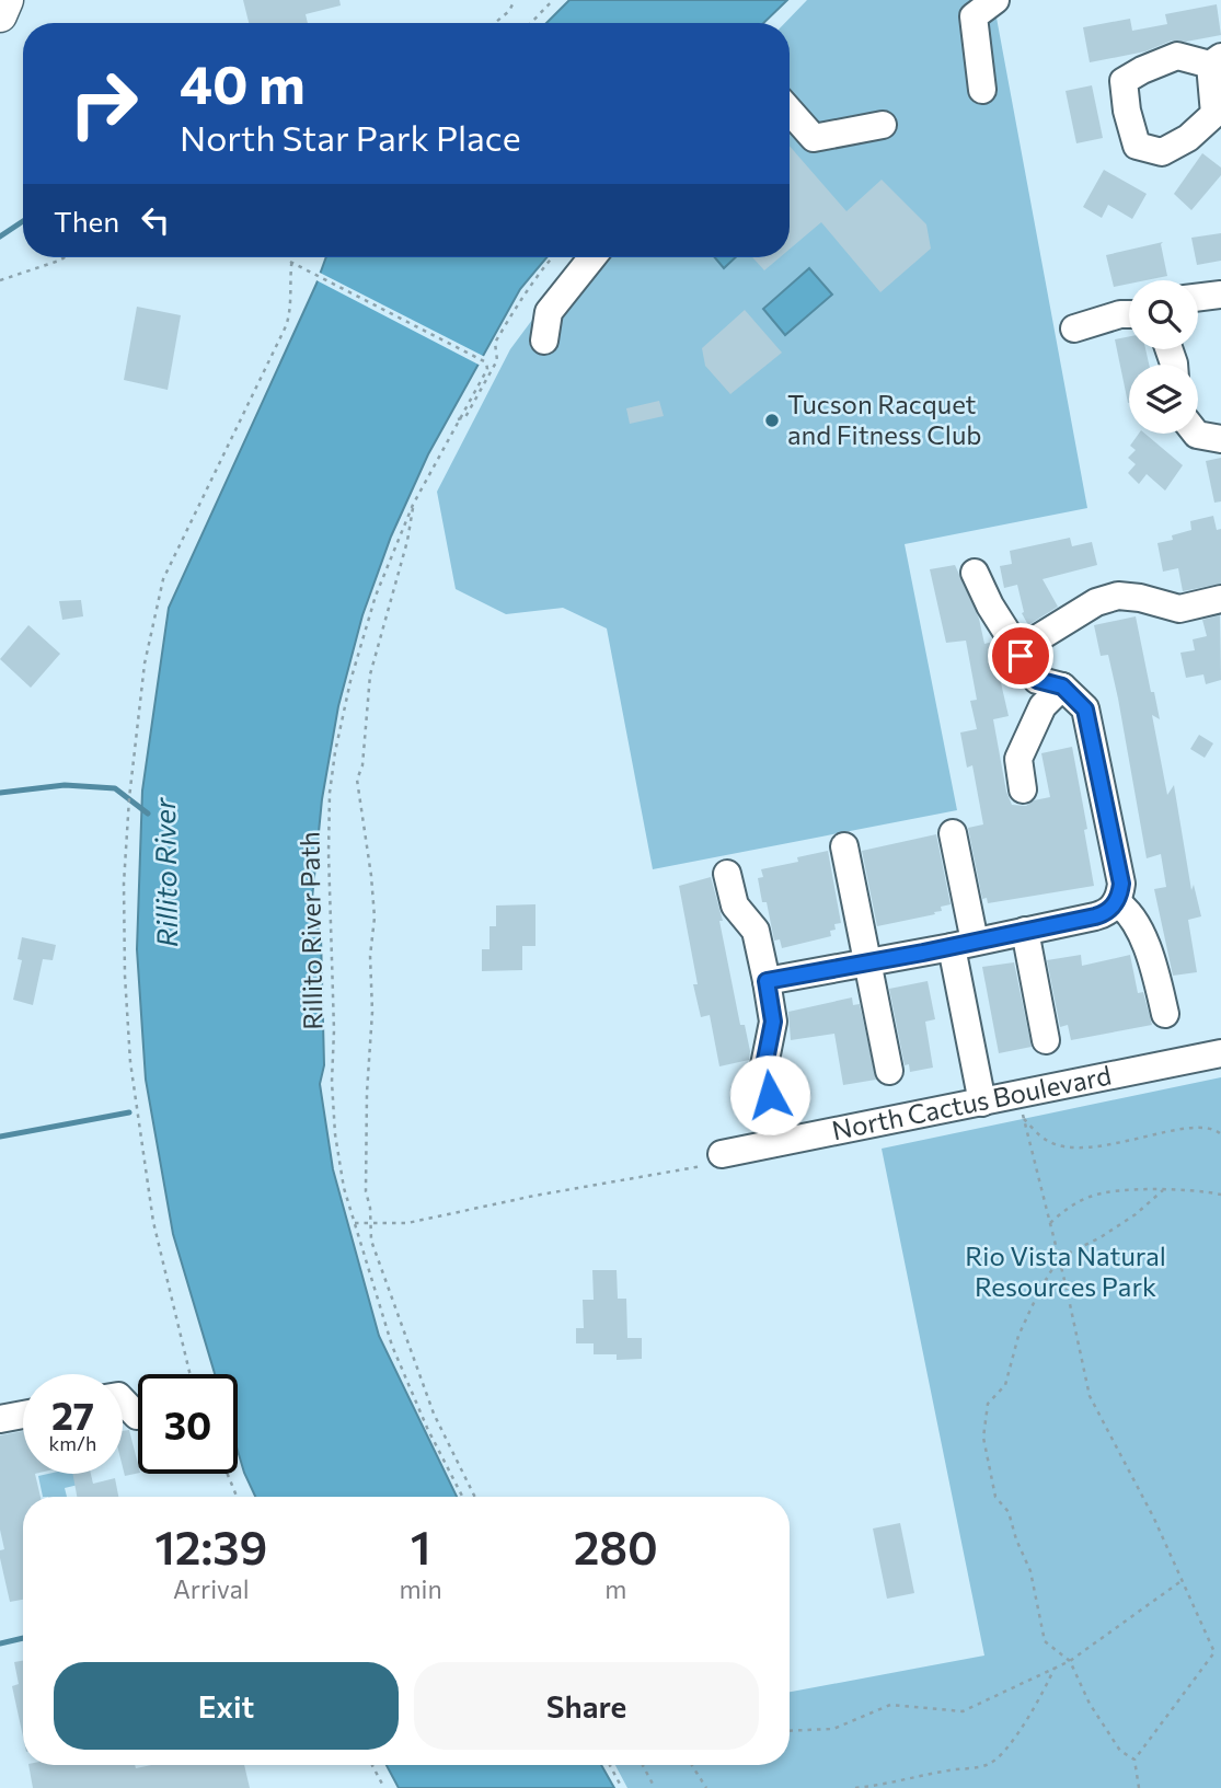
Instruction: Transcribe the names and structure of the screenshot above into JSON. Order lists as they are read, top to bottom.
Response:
{
  "streets": {
    "street": ["North Cactus Boulevard"],
    "path": ["Rillito River Path"]
  },
  "water": ["Rillito River"],
  "parks": ["Rio Vista Natural Resources Park"],
  "places": ["Tucson Racquet and Fitness Club"],
  "page": {
    "turn": ["40 m", "North Star Park Place"],
    "then": "Then",
    "speed": "27 km/h",
    "limit": "30",
    "eta": [
      "12:39",
      "Arrival",
      "1",
      "min",
      "280",
      "m"
    ],
    "buttons": ["Exit", "Share"]
  }
}
